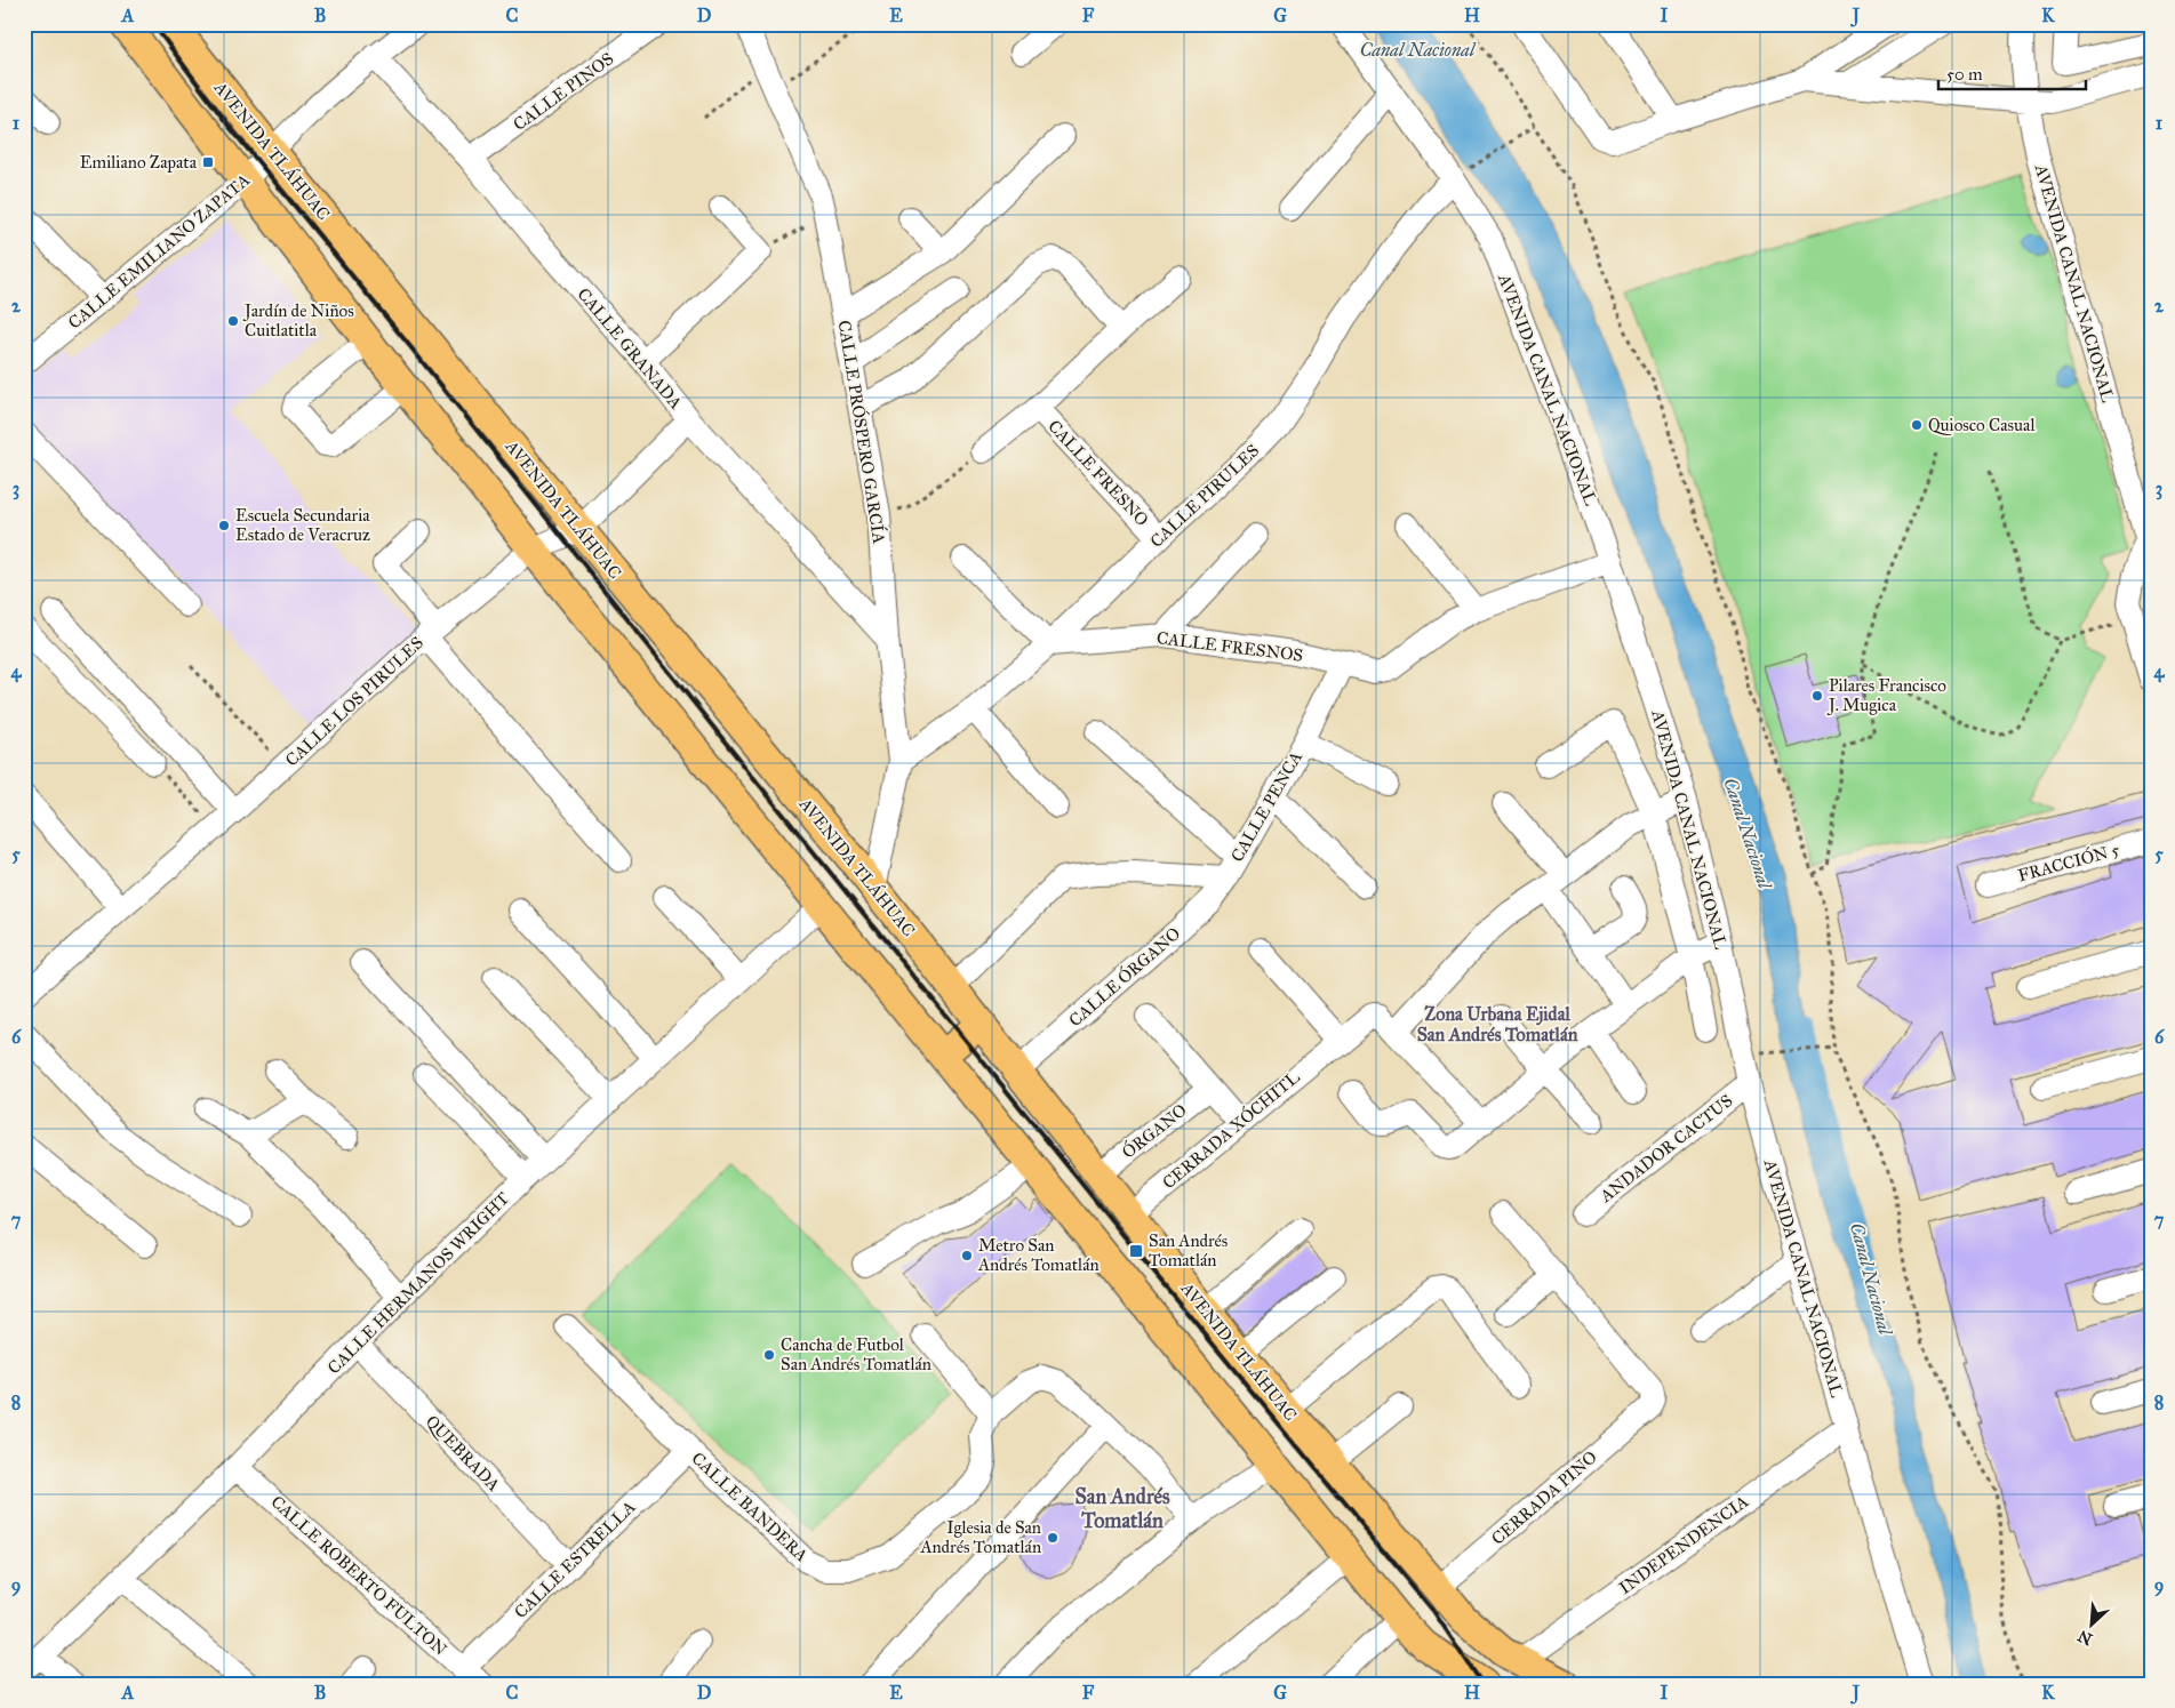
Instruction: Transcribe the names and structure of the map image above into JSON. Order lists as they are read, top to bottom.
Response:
{
  "streets": {
    "main road": ["AVENIDA TLÁHUAC"],
    "street": [
      "CALLE PINOS",
      "CALLE EMILIANO ZAPATA",
      "AVENIDA CANAL NACIONAL",
      "CALLE GRANADA",
      "CALLE PRÓSPERO GARCÍA",
      "CALLE FRESNO",
      "CALLE PIRULES",
      "CALLE FRESNOS",
      "CALLE LOS PIRULES",
      "CALLE PENCA",
      "FRACCIÓN 5",
      "CALLE ÓRGANO",
      "CERRADA XÓCHITL",
      "ÓRGANO",
      "ANDADOR CACTUS",
      "CALLE HERMANOS WRIGHT",
      "QUEBRADA",
      "CERRADA PINO",
      "CALLE BANDERA",
      "INDEPENDENCIA",
      "CALLE ESTRELLA",
      "CALLE ROBERTO FULTON"
    ]
  },
  "crossings": [
    ["CALLE PINOS", "CALLE GRANADA"],
    ["AVENIDA TLÁHUAC", "CALLE EMILIANO ZAPATA"],
    ["AVENIDA TLÁHUAC", "CALLE PRÓSPERO GARCÍA"],
    ["AVENIDA TLÁHUAC", "CALLE LOS PIRULES"],
    ["AVENIDA TLÁHUAC", "CALLE PENCA"],
    ["AVENIDA TLÁHUAC", "CALLE ÓRGANO"],
    ["AVENIDA TLÁHUAC", "CERRADA XÓCHITL"],
    ["AVENIDA TLÁHUAC", "ÓRGANO"],
    ["AVENIDA TLÁHUAC", "CERRADA PINO"],
    ["AVENIDA TLÁHUAC", "INDEPENDENCIA"],
    ["CALLE EMILIANO ZAPATA", "CALLE GRANADA"],
    ["AVENIDA CANAL NACIONAL", "CALLE PIRULES"],
    ["AVENIDA CANAL NACIONAL", "CALLE FRESNOS"],
    ["AVENIDA CANAL NACIONAL", "ANDADOR CACTUS"],
    ["AVENIDA CANAL NACIONAL", "INDEPENDENCIA"],
    ["CALLE GRANADA", "CALLE PRÓSPERO GARCÍA"],
    ["CALLE GRANADA", "CALLE LOS PIRULES"],
    ["CALLE PRÓSPERO GARCÍA", "CALLE PIRULES"],
    ["CALLE FRESNO", "CALLE PIRULES"],
    ["CALLE PIRULES", "CALLE FRESNOS"],
    ["CALLE FRESNOS", "CALLE PENCA"],
    ["CALLE PENCA", "CALLE ÓRGANO"],
    ["CALLE HERMANOS WRIGHT", "QUEBRADA"],
    ["CALLE HERMANOS WRIGHT", "CALLE ROBERTO FULTON"],
    ["QUEBRADA", "CALLE ESTRELLA"],
    ["CALLE BANDERA", "CALLE ESTRELLA"],
    ["CALLE ESTRELLA", "CALLE ROBERTO FULTON"]
  ],
  "districts": ["Zona Urbana Ejidal San Andrés Tomatlán", "San Andrés Tomatlán"],
  "water": ["Canal Nacional"],
  "places": {
    "transit": ["Emiliano Zapata", "San Andrés Tomatlán"],
    "other": [
      "Jardín de Niños Cuitlatitla",
      "Quiosco Casual",
      "Escuela Secundaria Estado de Veracruz",
      "Pilares Francisco J. Mugica",
      "Metro San Andrés Tomatlán",
      "Cancha de Futbol San Andrés Tomatlán",
      "Iglesia de San Andrés Tomatlán"
    ]
  },
  "scale_bar": "50 m",
  "north": "bottom left",
  "grid": {
    "columns": [
      "A",
      "B",
      "C",
      "D",
      "E",
      "F",
      "G",
      "H",
      "I",
      "J",
      "K"
    ],
    "rows": [
      "1",
      "2",
      "3",
      "4",
      "5",
      "6",
      "7",
      "8",
      "9"
    ]
  }
}
